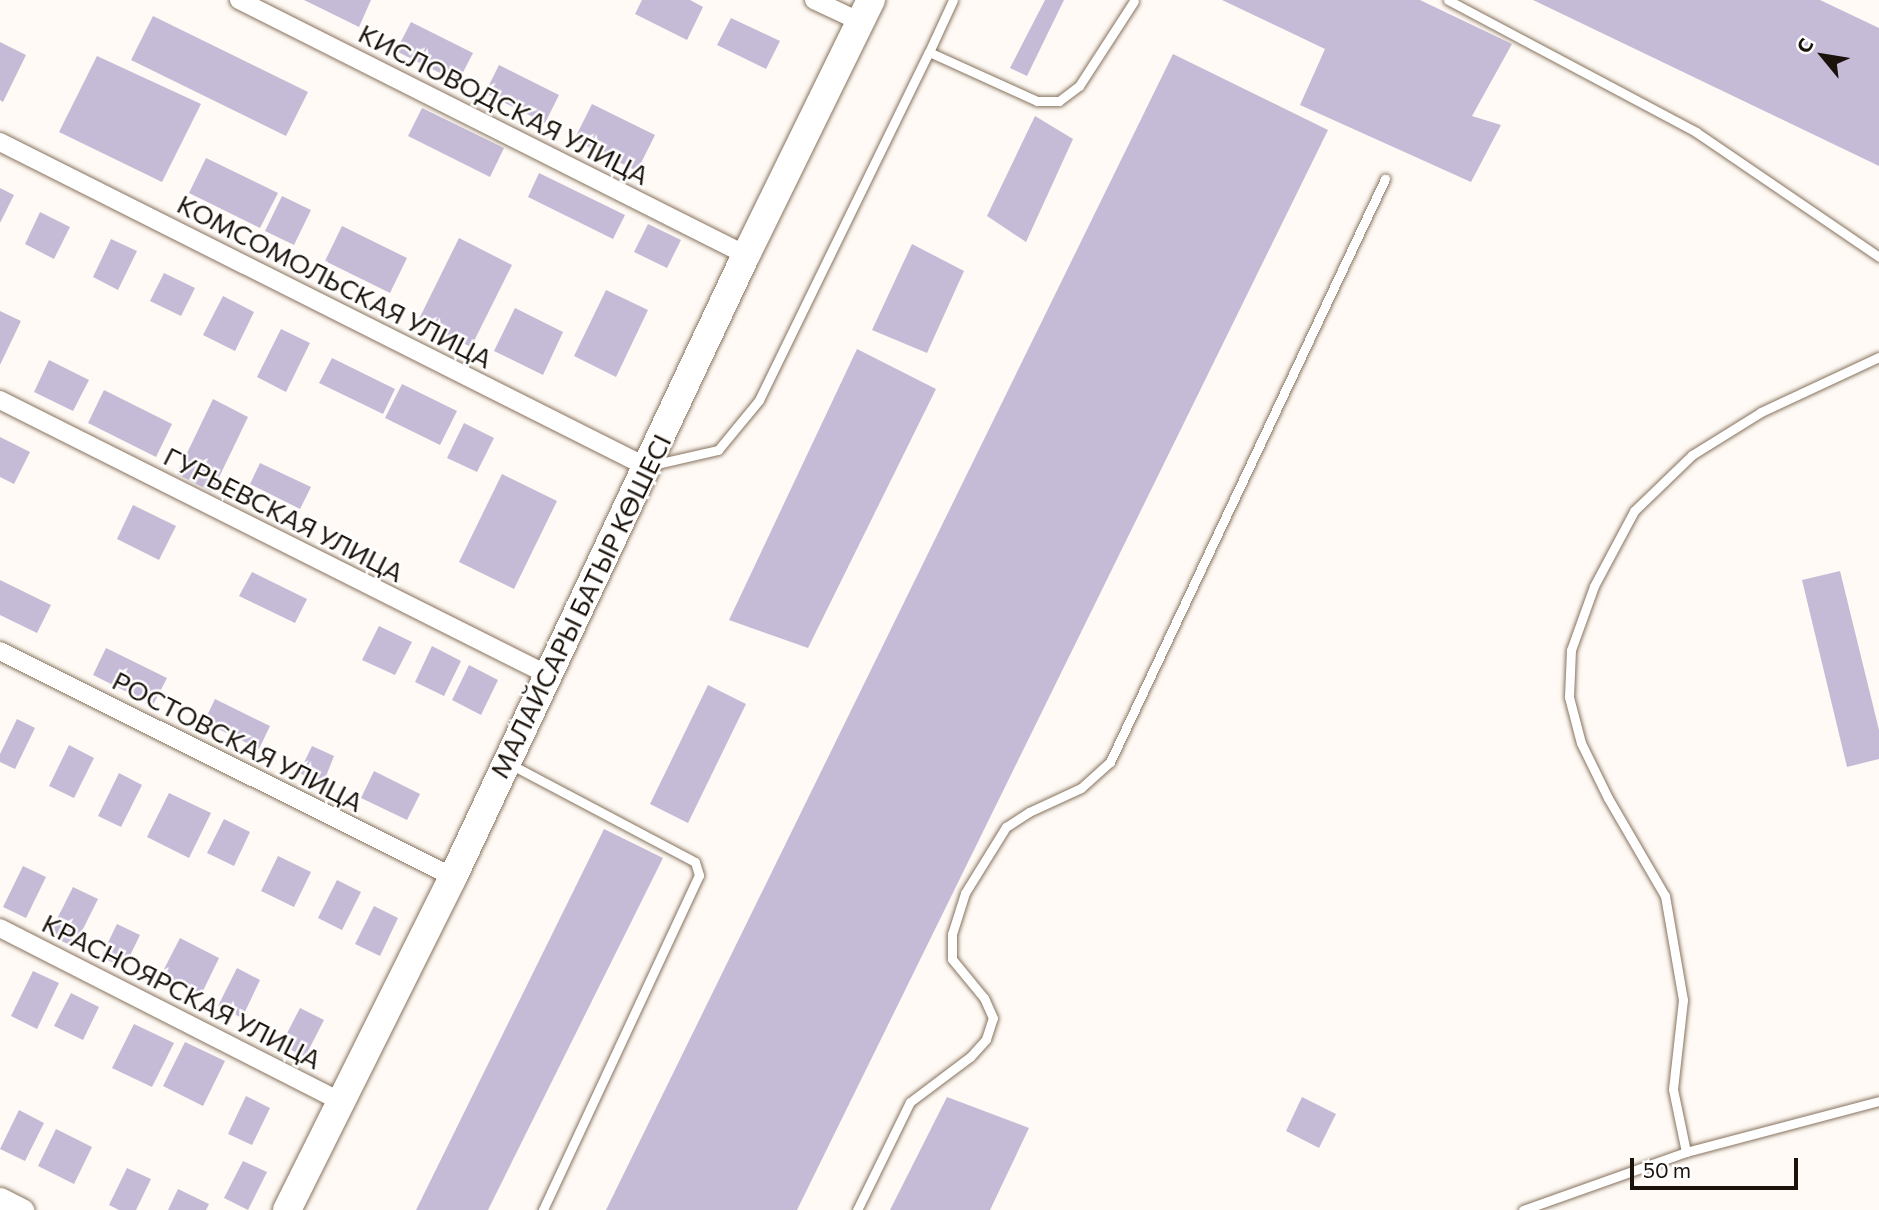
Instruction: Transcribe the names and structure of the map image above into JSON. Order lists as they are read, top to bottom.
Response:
{
  "streets": {
    "main road": ["МАЛАЙСАРЫ БАТЫР КӨШЕСІ"],
    "street": [
      "КИСЛОВОДСКАЯ УЛИЦА",
      "КОМСОМОЛЬСКАЯ УЛИЦА",
      "ГУРЬЕВСКАЯ УЛИЦА",
      "РОСТОВСКАЯ УЛИЦА",
      "КРАСНОЯРСКАЯ УЛИЦА"
    ]
  },
  "crossings": [
    ["КИСЛОВОДСКАЯ УЛИЦА", "МАЛАЙСАРЫ БАТЫР КӨШЕСІ"],
    ["КОМСОМОЛЬСКАЯ УЛИЦА", "МАЛАЙСАРЫ БАТЫР КӨШЕСІ"],
    ["ГУРЬЕВСКАЯ УЛИЦА", "МАЛАЙСАРЫ БАТЫР КӨШЕСІ"],
    ["МАЛАЙСАРЫ БАТЫР КӨШЕСІ", "РОСТОВСКАЯ УЛИЦА"],
    ["МАЛАЙСАРЫ БАТЫР КӨШЕСІ", "КРАСНОЯРСКАЯ УЛИЦА"]
  ],
  "scale_bar": "50 m",
  "north": "top left"
}
